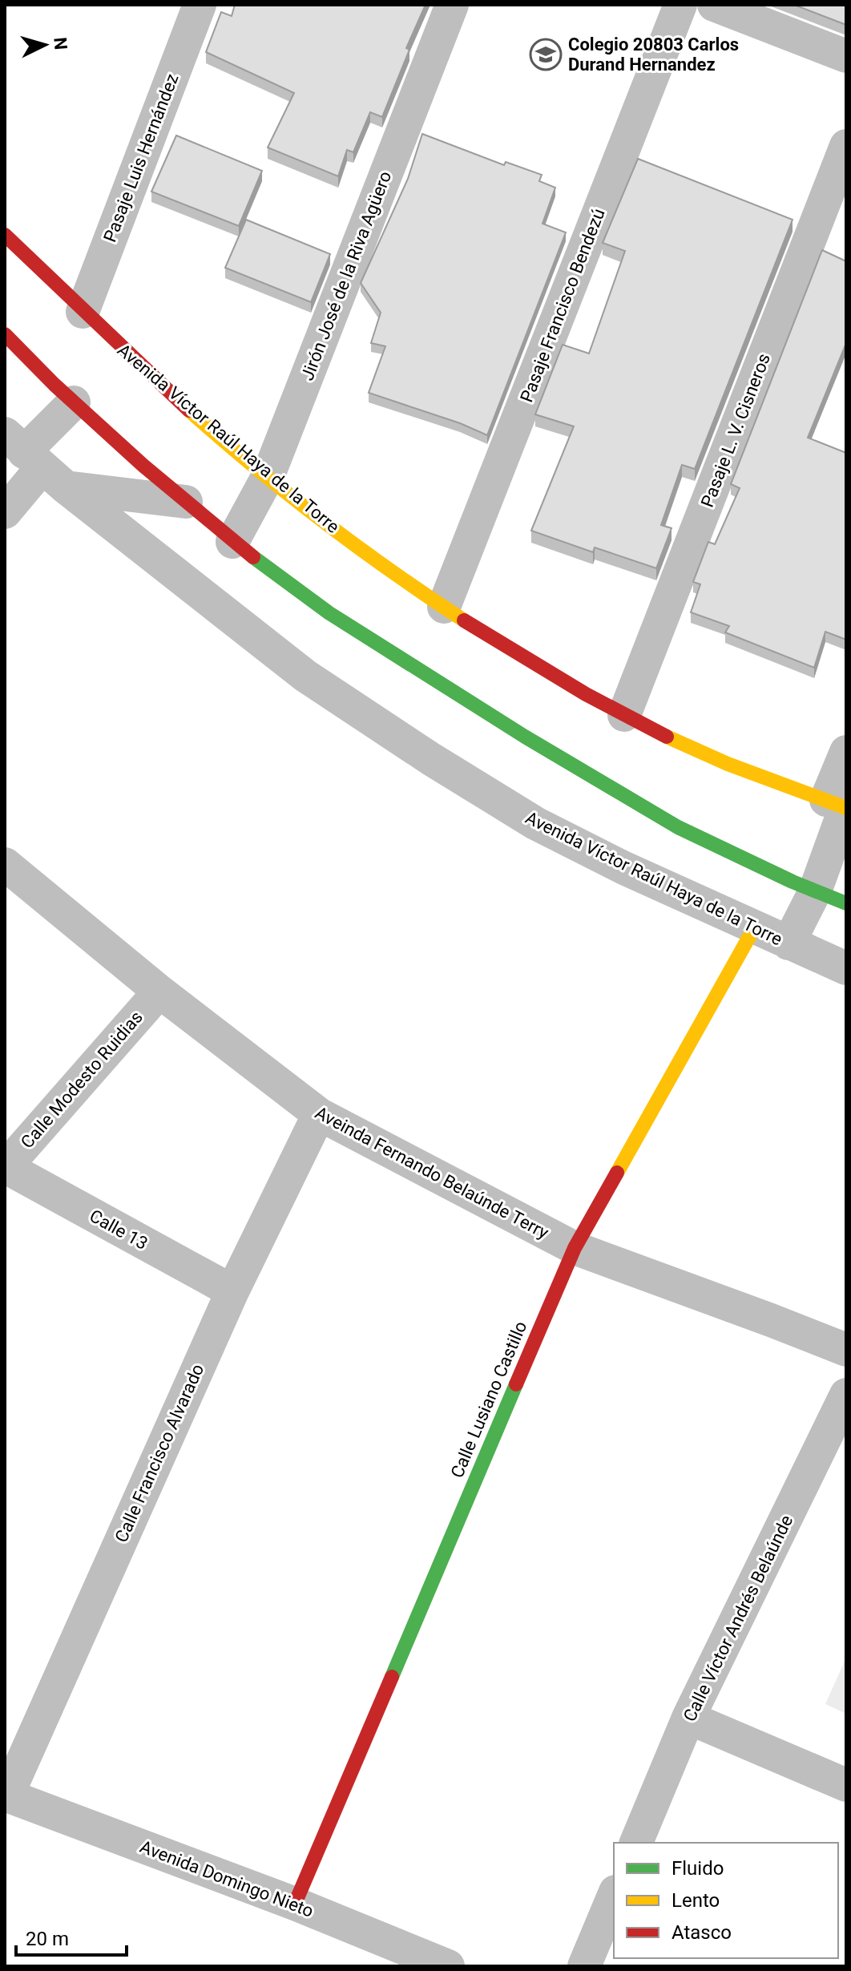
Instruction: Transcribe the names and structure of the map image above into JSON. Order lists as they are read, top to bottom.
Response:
{
  "streets": {
    "street": [
      "Pasaje Luis Hernández",
      "Jirón José de la Riva Agüero",
      "Pasaje Francisco Bendezú",
      "Pasaje L. V. Cisneros",
      "Avenida Víctor Raúl Haya de la Torre",
      "Calle Modesto Ruidias",
      "Aveinda Fernando Belaúnde Terry",
      "Calle 13",
      "Calle Lusiano Castillo",
      "Calle Francisco Alvarado",
      "Calle Víctor Andrés Belaúnde",
      "Avenida Domingo Nieto"
    ]
  },
  "crossings": [
    ["Pasaje Luis Hernández", "Avenida Víctor Raúl Haya de la Torre"],
    ["Jirón José de la Riva Agüero", "Avenida Víctor Raúl Haya de la Torre"],
    ["Pasaje Francisco Bendezú", "Avenida Víctor Raúl Haya de la Torre"],
    ["Pasaje L. V. Cisneros", "Avenida Víctor Raúl Haya de la Torre"],
    ["Avenida Víctor Raúl Haya de la Torre", "Calle Lusiano Castillo"],
    ["Calle Modesto Ruidias", "Aveinda Fernando Belaúnde Terry"],
    ["Calle Modesto Ruidias", "Calle 13"],
    ["Aveinda Fernando Belaúnde Terry", "Calle Lusiano Castillo"],
    ["Aveinda Fernando Belaúnde Terry", "Calle Francisco Alvarado"],
    ["Calle 13", "Calle Francisco Alvarado"],
    ["Calle Lusiano Castillo", "Avenida Domingo Nieto"],
    ["Calle Francisco Alvarado", "Avenida Domingo Nieto"]
  ],
  "places": {
    "school or university": ["Colegio 20803 Carlos Durand Hernandez"]
  },
  "legend": ["Fluido", "Lento", "Atasco"],
  "scale_bar": "20 m",
  "north": "right"
}
